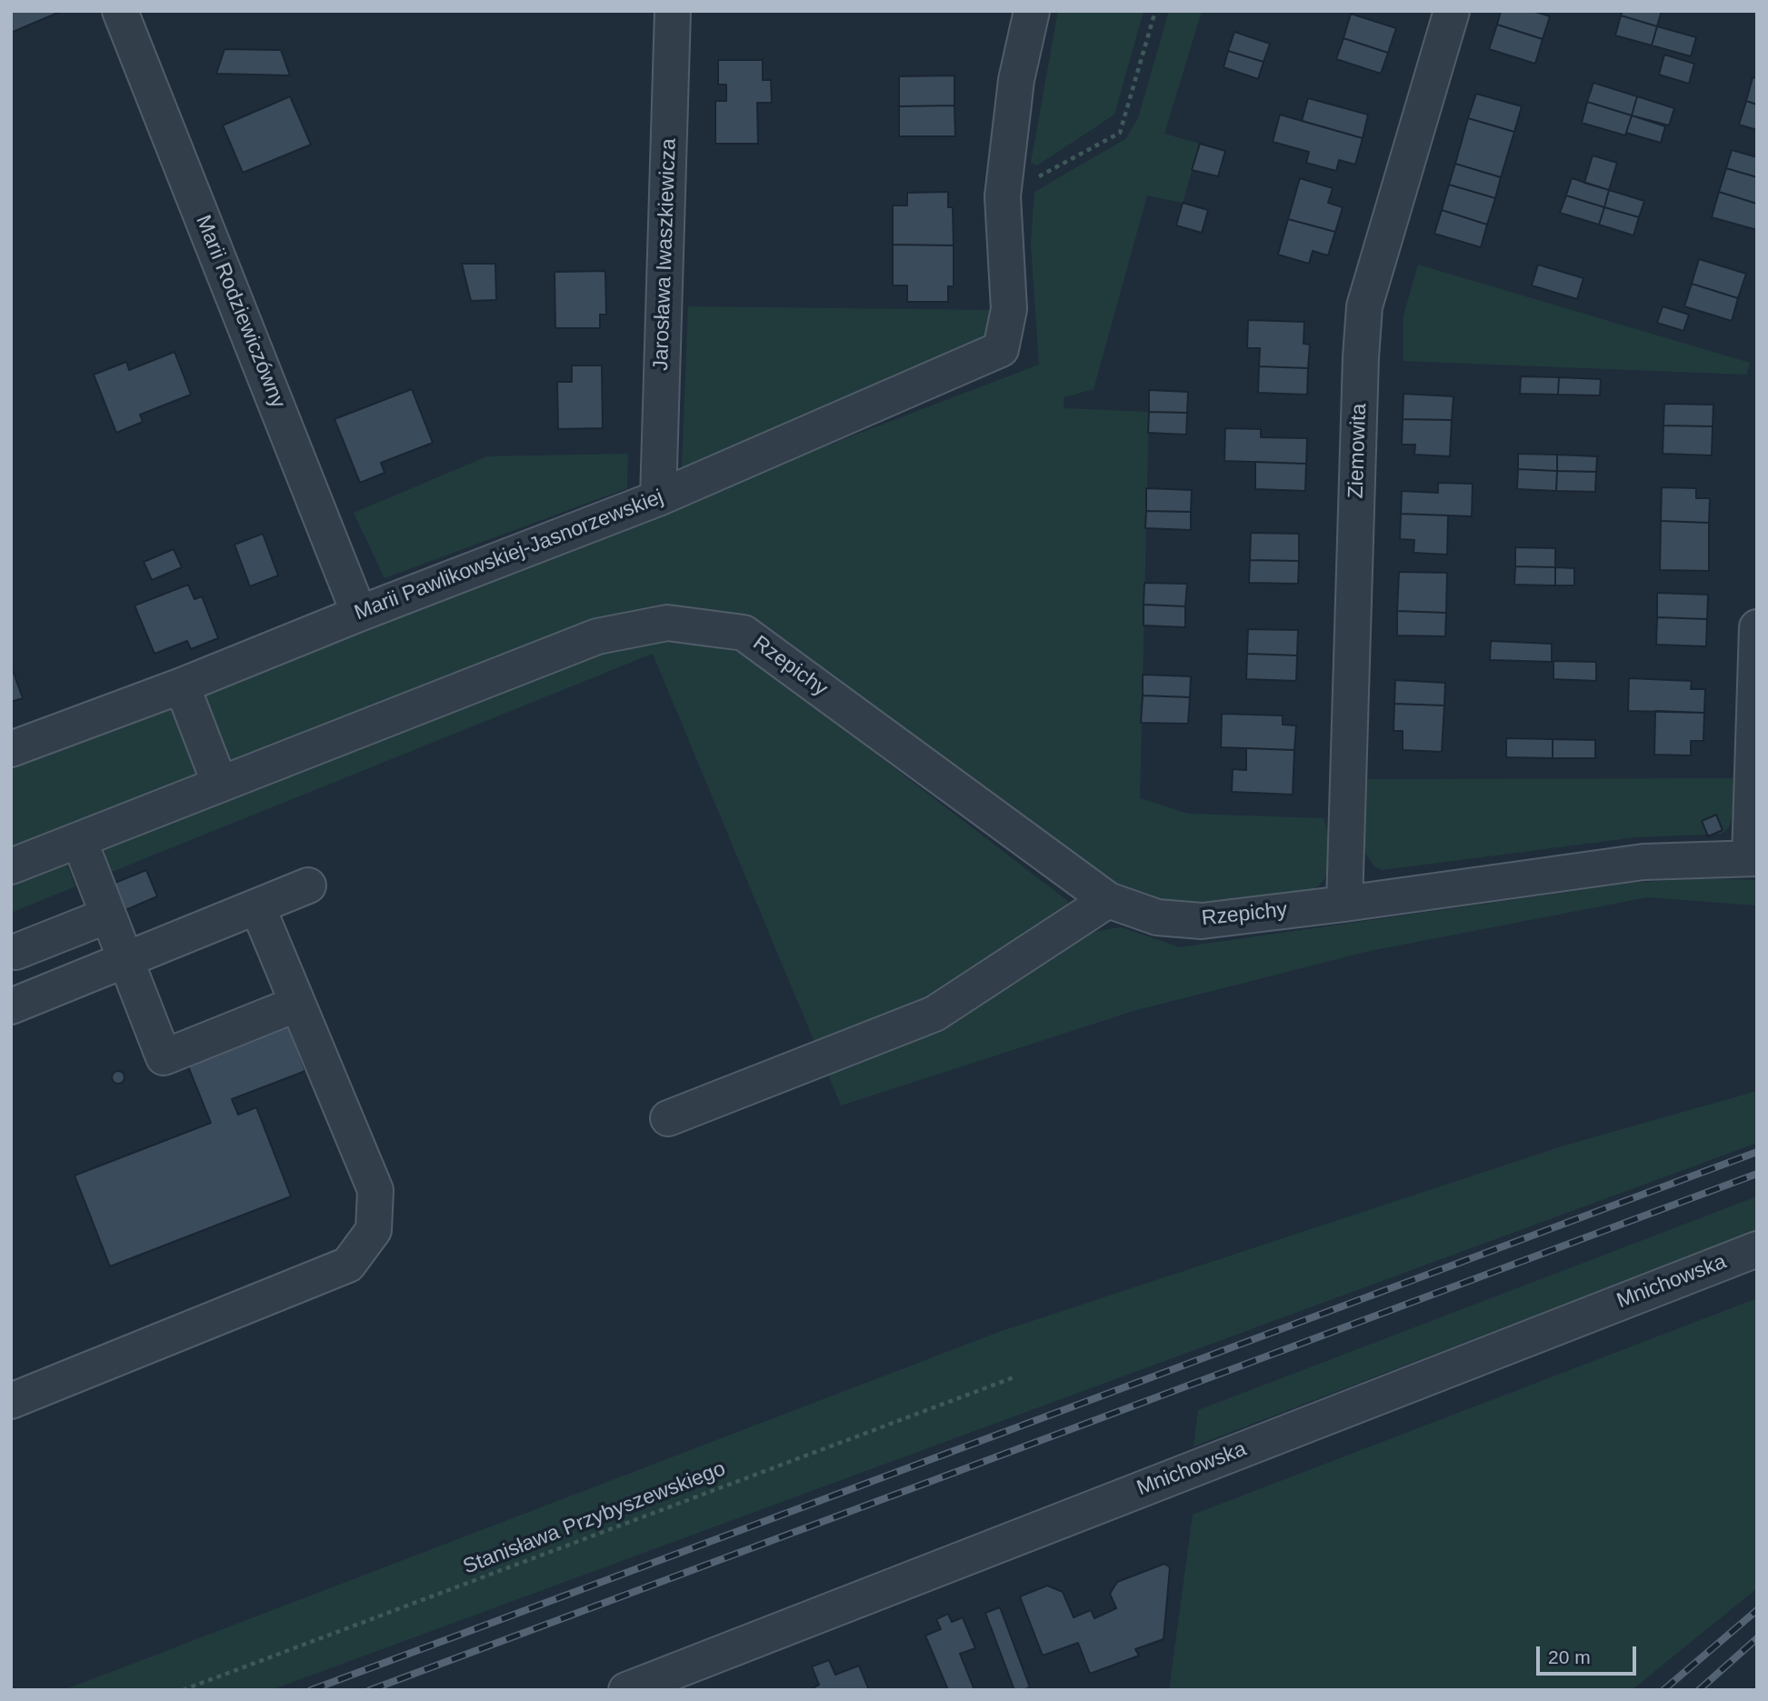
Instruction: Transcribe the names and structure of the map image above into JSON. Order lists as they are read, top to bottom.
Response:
{
  "streets": {
    "street": [
      "Jarosława Iwaszkiewicza",
      "Marii Rodziewiczówny",
      "Ziemowita",
      "Marii Pawlikowskiej-Jasnorzewskiej",
      "Rzepichy",
      "Mnichowska"
    ],
    "path": ["Stanisława Przybyszewskiego"]
  },
  "crossings": [
    ["Jarosława Iwaszkiewicza", "Marii Pawlikowskiej-Jasnorzewskiej"],
    ["Marii Rodziewiczówny", "Marii Pawlikowskiej-Jasnorzewskiej"],
    ["Ziemowita", "Rzepichy"]
  ],
  "scale_bar": "20 m"
}
